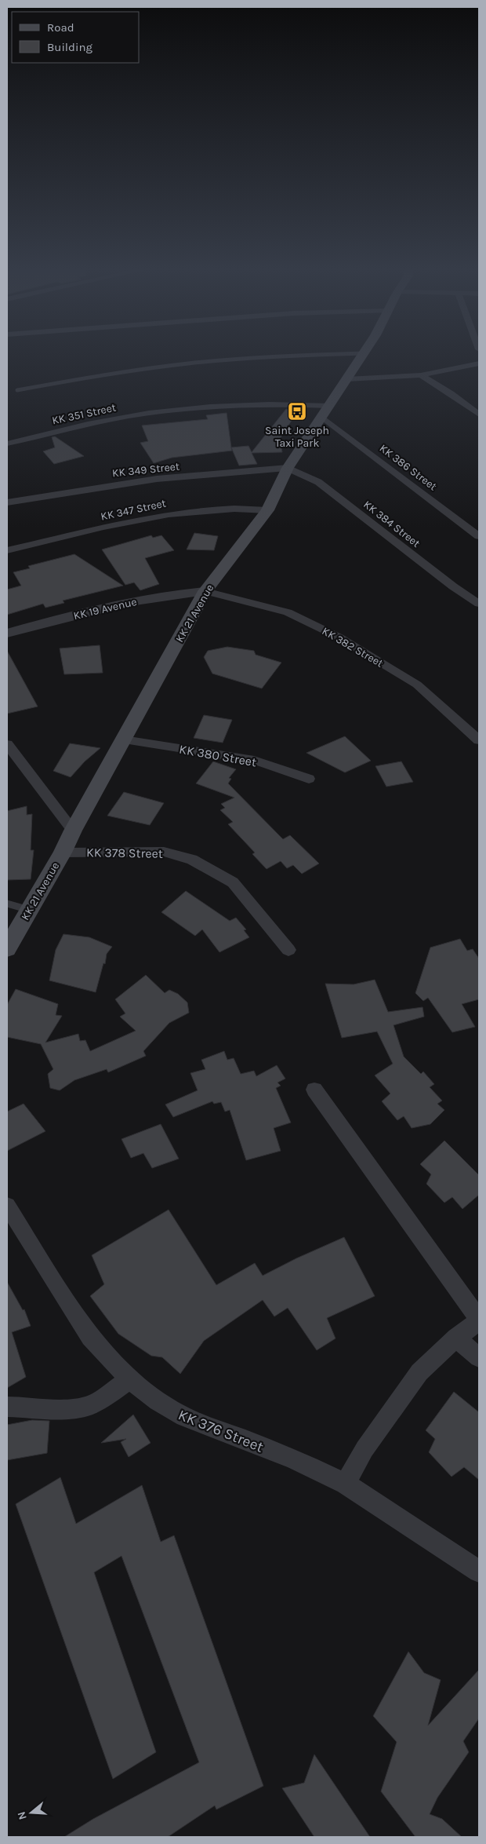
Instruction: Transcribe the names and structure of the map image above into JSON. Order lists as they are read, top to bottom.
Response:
{
  "streets": {
    "main road": ["KK 21 Avenue"],
    "street": [
      "KK 351 Street",
      "KK 386 Street",
      "KK 349 Street",
      "KK 347 Street",
      "KK 384 Street",
      "KK 19 Avenue",
      "KK 382 Street",
      "KK 380 Street",
      "KK 378 Street",
      "KK 376 Street"
    ]
  },
  "crossings": [
    ["KK 351 Street", "KK 21 Avenue"],
    ["KK 386 Street", "KK 21 Avenue"],
    ["KK 349 Street", "KK 384 Street"],
    ["KK 349 Street", "KK 21 Avenue"],
    ["KK 347 Street", "KK 21 Avenue"],
    ["KK 384 Street", "KK 21 Avenue"],
    ["KK 19 Avenue", "KK 21 Avenue"],
    ["KK 19 Avenue", "KK 382 Street"],
    ["KK 21 Avenue", "KK 382 Street"],
    ["KK 21 Avenue", "KK 380 Street"],
    ["KK 21 Avenue", "KK 378 Street"]
  ],
  "places": {
    "bus stop": ["Saint Joseph Taxi Park"]
  },
  "legend": ["Road", "Building"],
  "north": "left"
}
